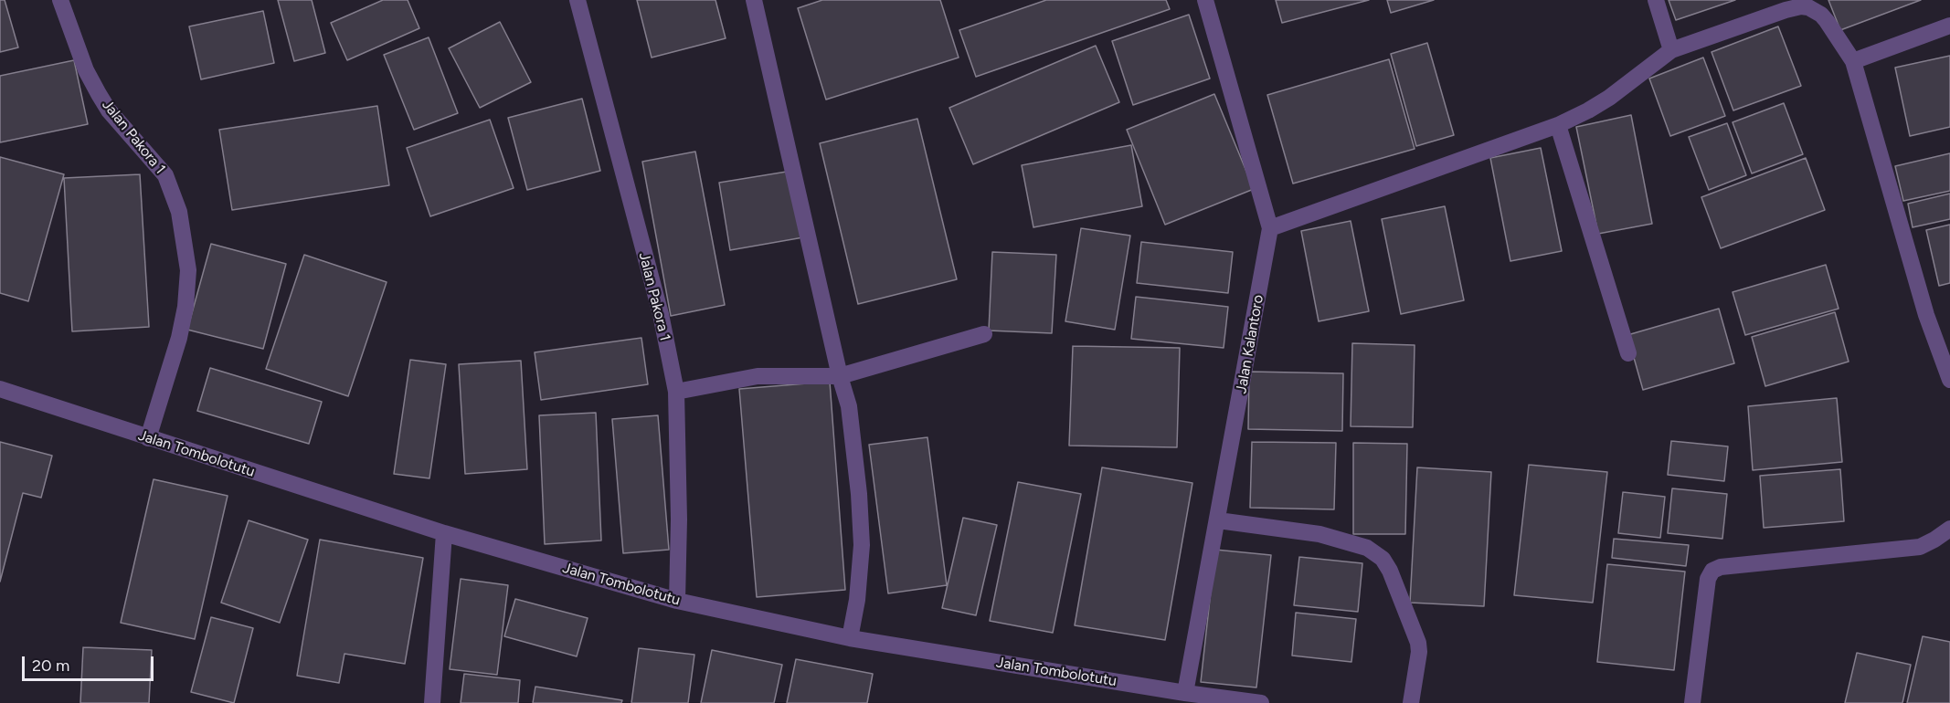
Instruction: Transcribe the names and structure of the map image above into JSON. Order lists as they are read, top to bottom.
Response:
{
  "streets": {
    "street": ["Jalan Pakora 1", "Jalan Kalantoro", "Jalan Tombolotutu"]
  },
  "crossings": [
    ["Jalan Pakora 1", "Jalan Tombolotutu"],
    ["Jalan Kalantoro", "Jalan Tombolotutu"]
  ],
  "scale_bar": "20 m"
}
